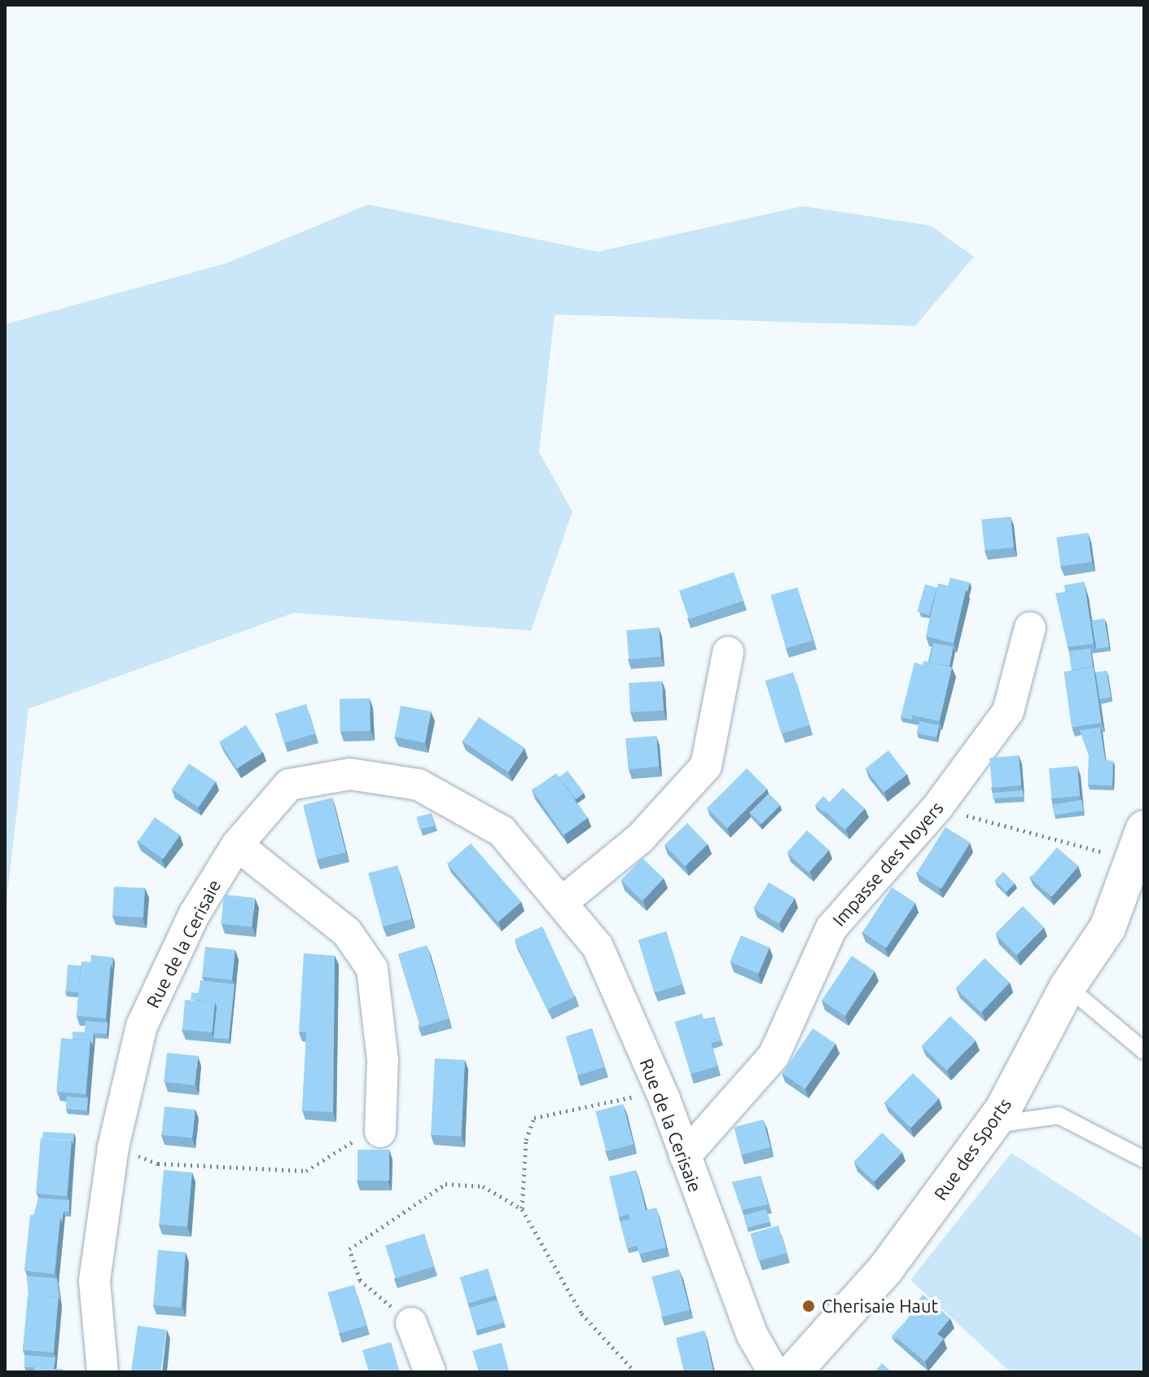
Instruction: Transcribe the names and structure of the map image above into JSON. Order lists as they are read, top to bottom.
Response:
{
  "streets": {
    "street": ["Impasse des Noyers", "Rue de la Cerisaie", "Rue des Sports"]
  },
  "crossings": [
    ["Impasse des Noyers", "Rue de la Cerisaie"]
  ],
  "places": ["Cherisaie Haut"]
}
